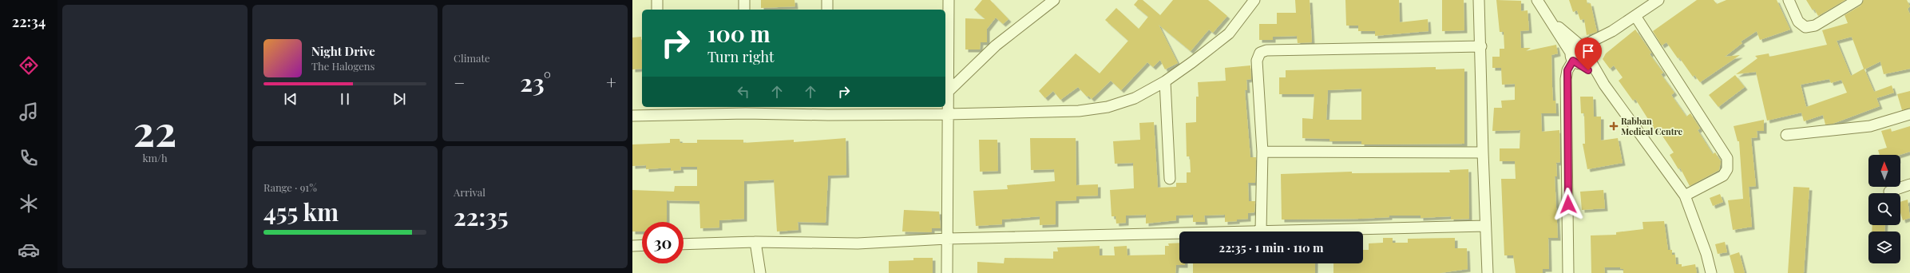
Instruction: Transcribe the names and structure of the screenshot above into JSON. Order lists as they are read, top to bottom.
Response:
{
  "places": {
    "health": ["Rabban Medical Centre"]
  },
  "north": "top",
  "page": {
    "tabs": "22:34",
    "tile": [
      ["22", "km/h"],
      "Climate",
      ["Range · 91%", "455 km"],
      ["Arrival", "22:35"]
    ],
    "turn": ["100 m", "Turn right"],
    "song": ["Night Drive", "The Halogens"],
    "heat": ["−", "23°", "+"],
    "limit": "30",
    "trip": "22:35 · 1 min · 110 m"
  }
}
